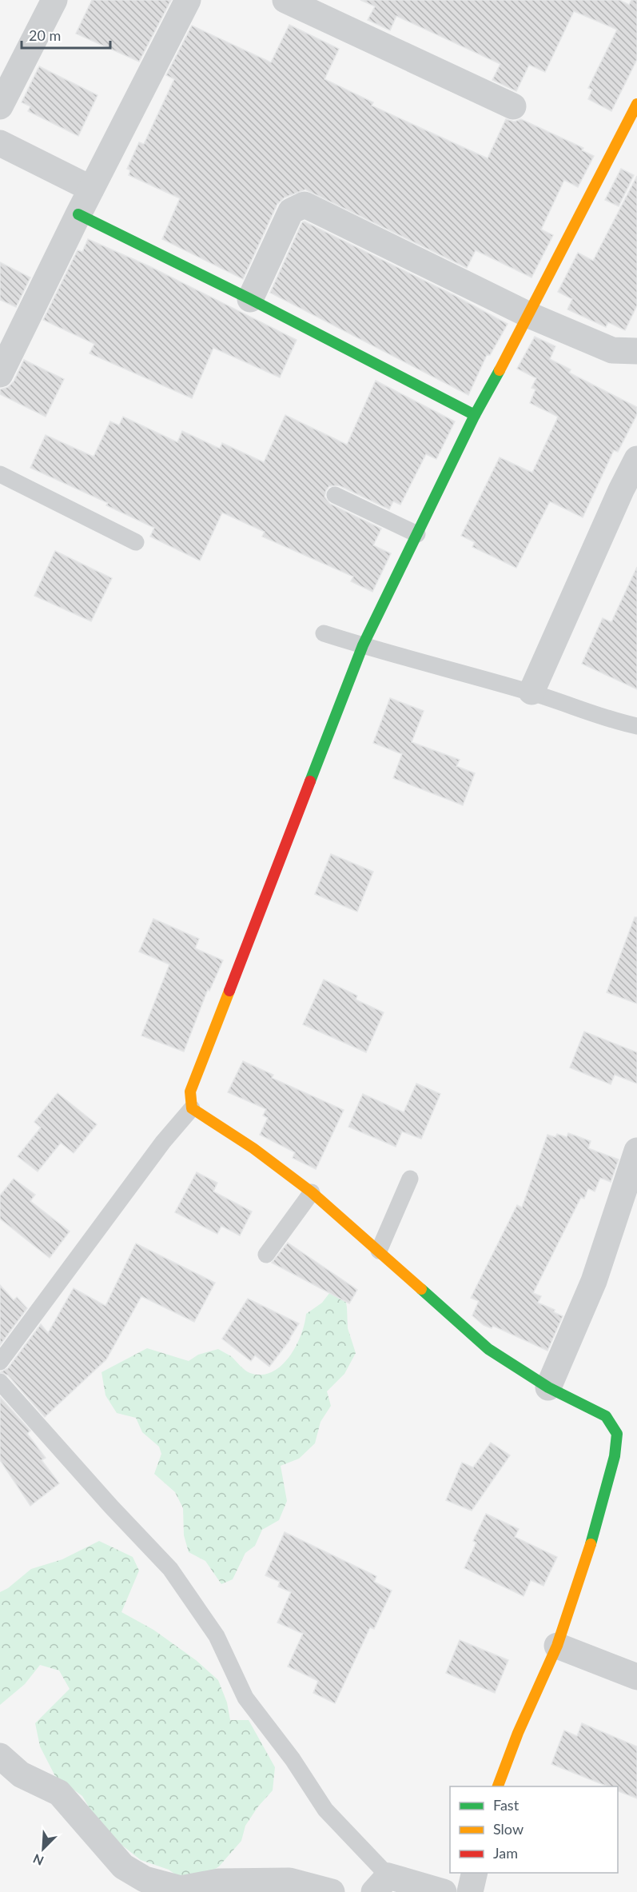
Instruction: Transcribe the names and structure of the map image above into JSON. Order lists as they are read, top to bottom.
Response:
{
  "legend": ["Fast", "Slow", "Jam"],
  "scale_bar": "20 m",
  "north": "bottom left"
}
